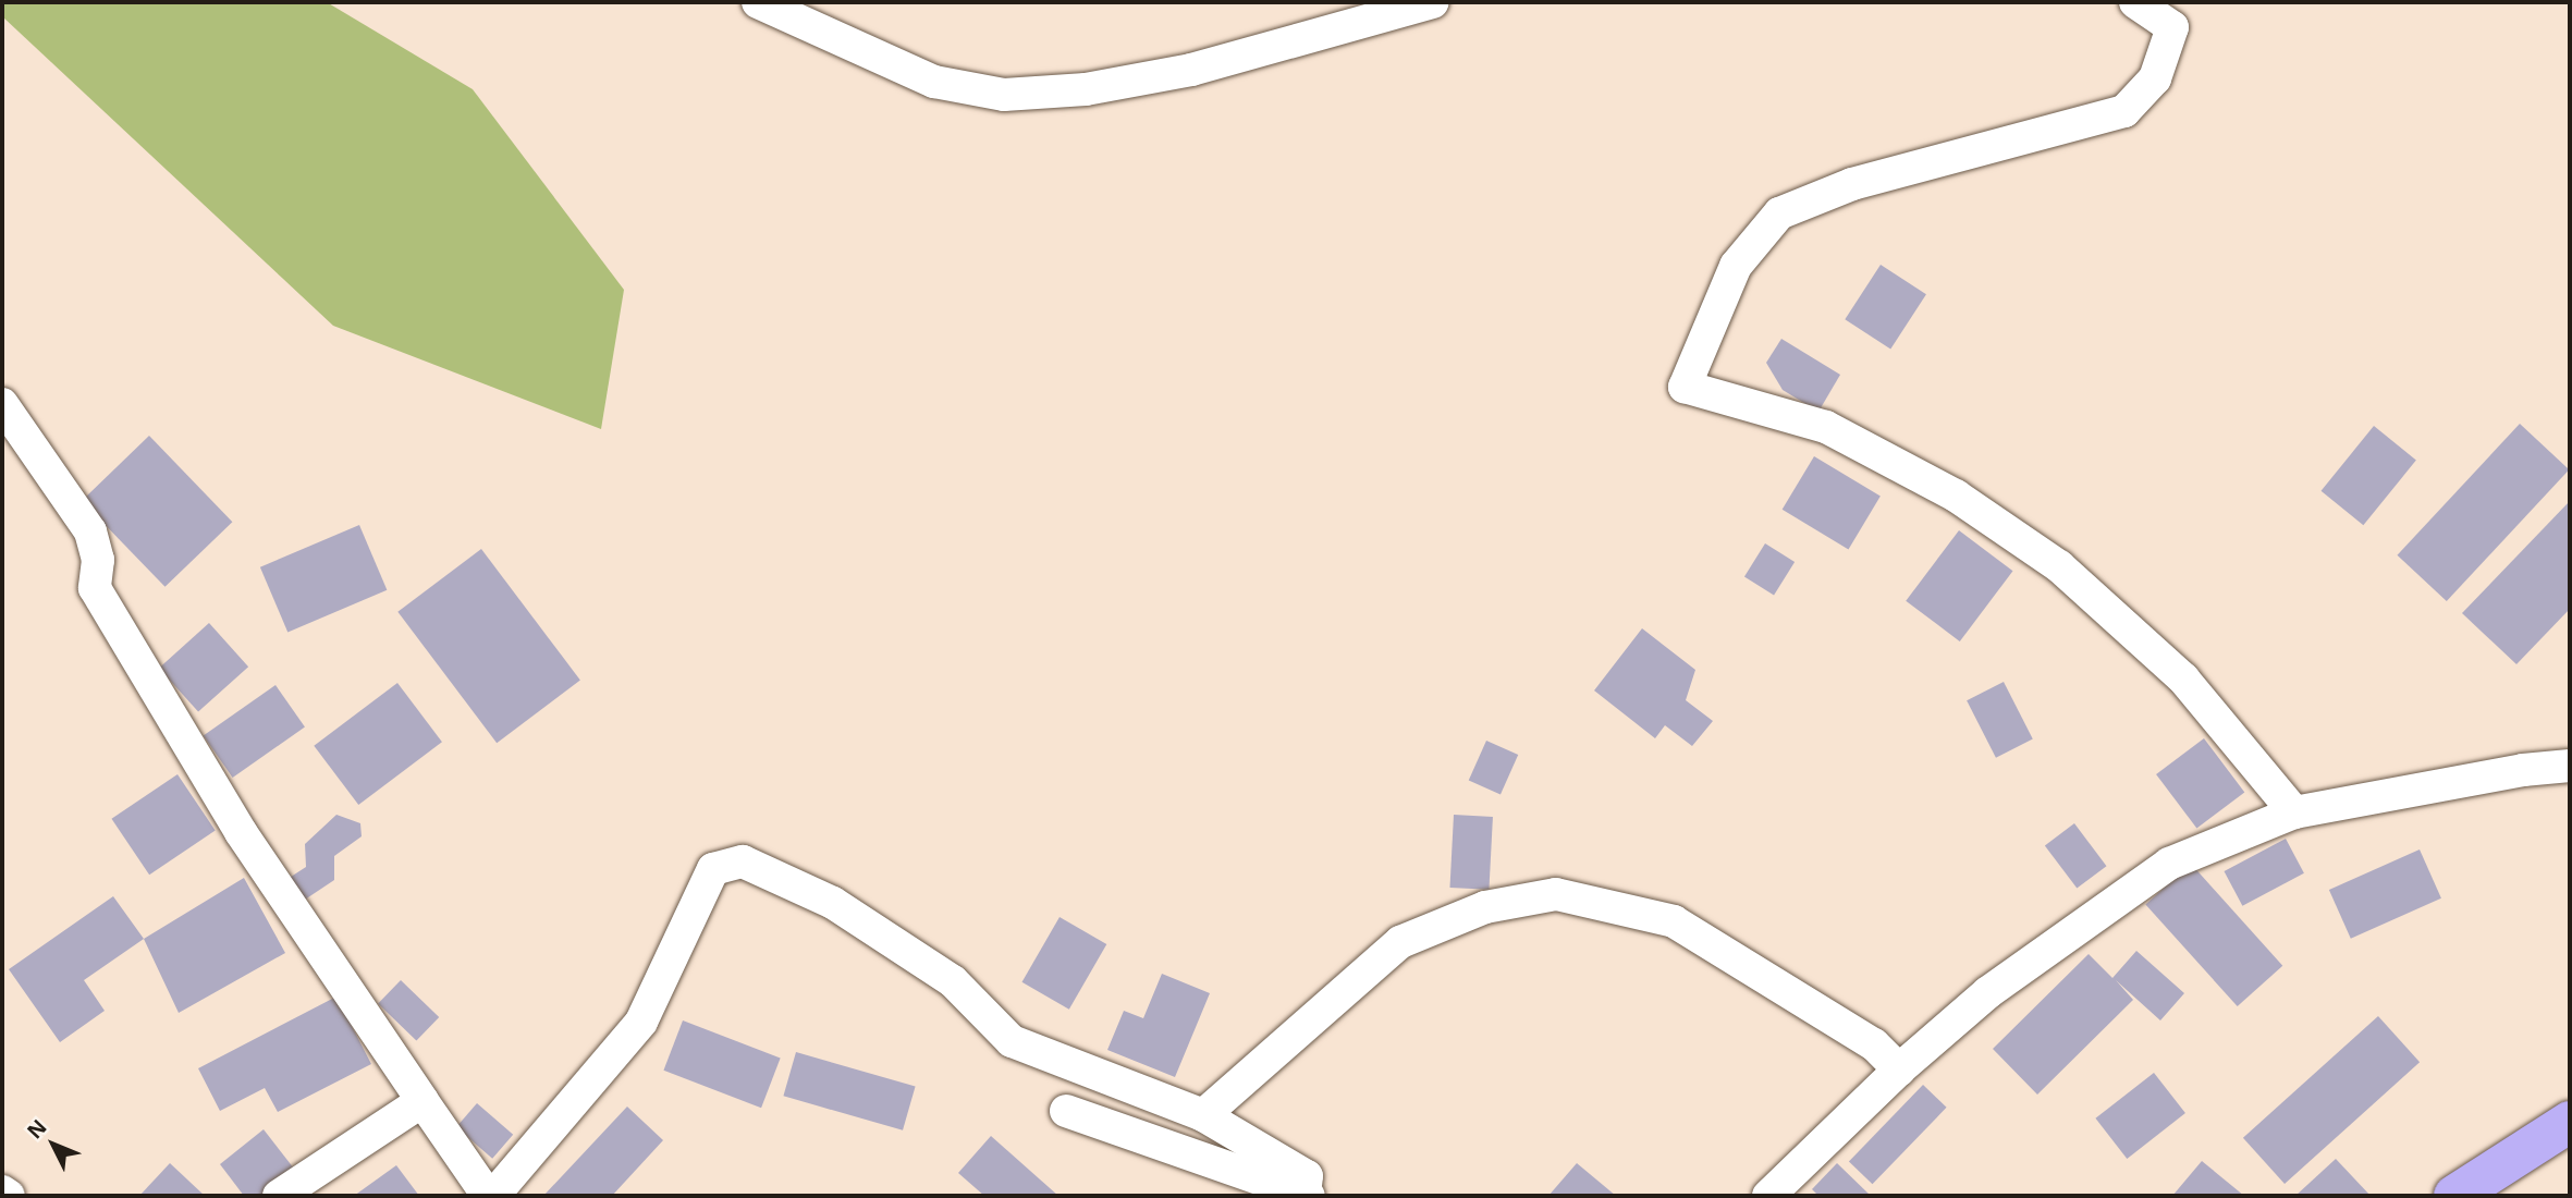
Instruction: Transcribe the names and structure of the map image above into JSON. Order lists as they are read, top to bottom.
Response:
{
  "north": "top left"
}
